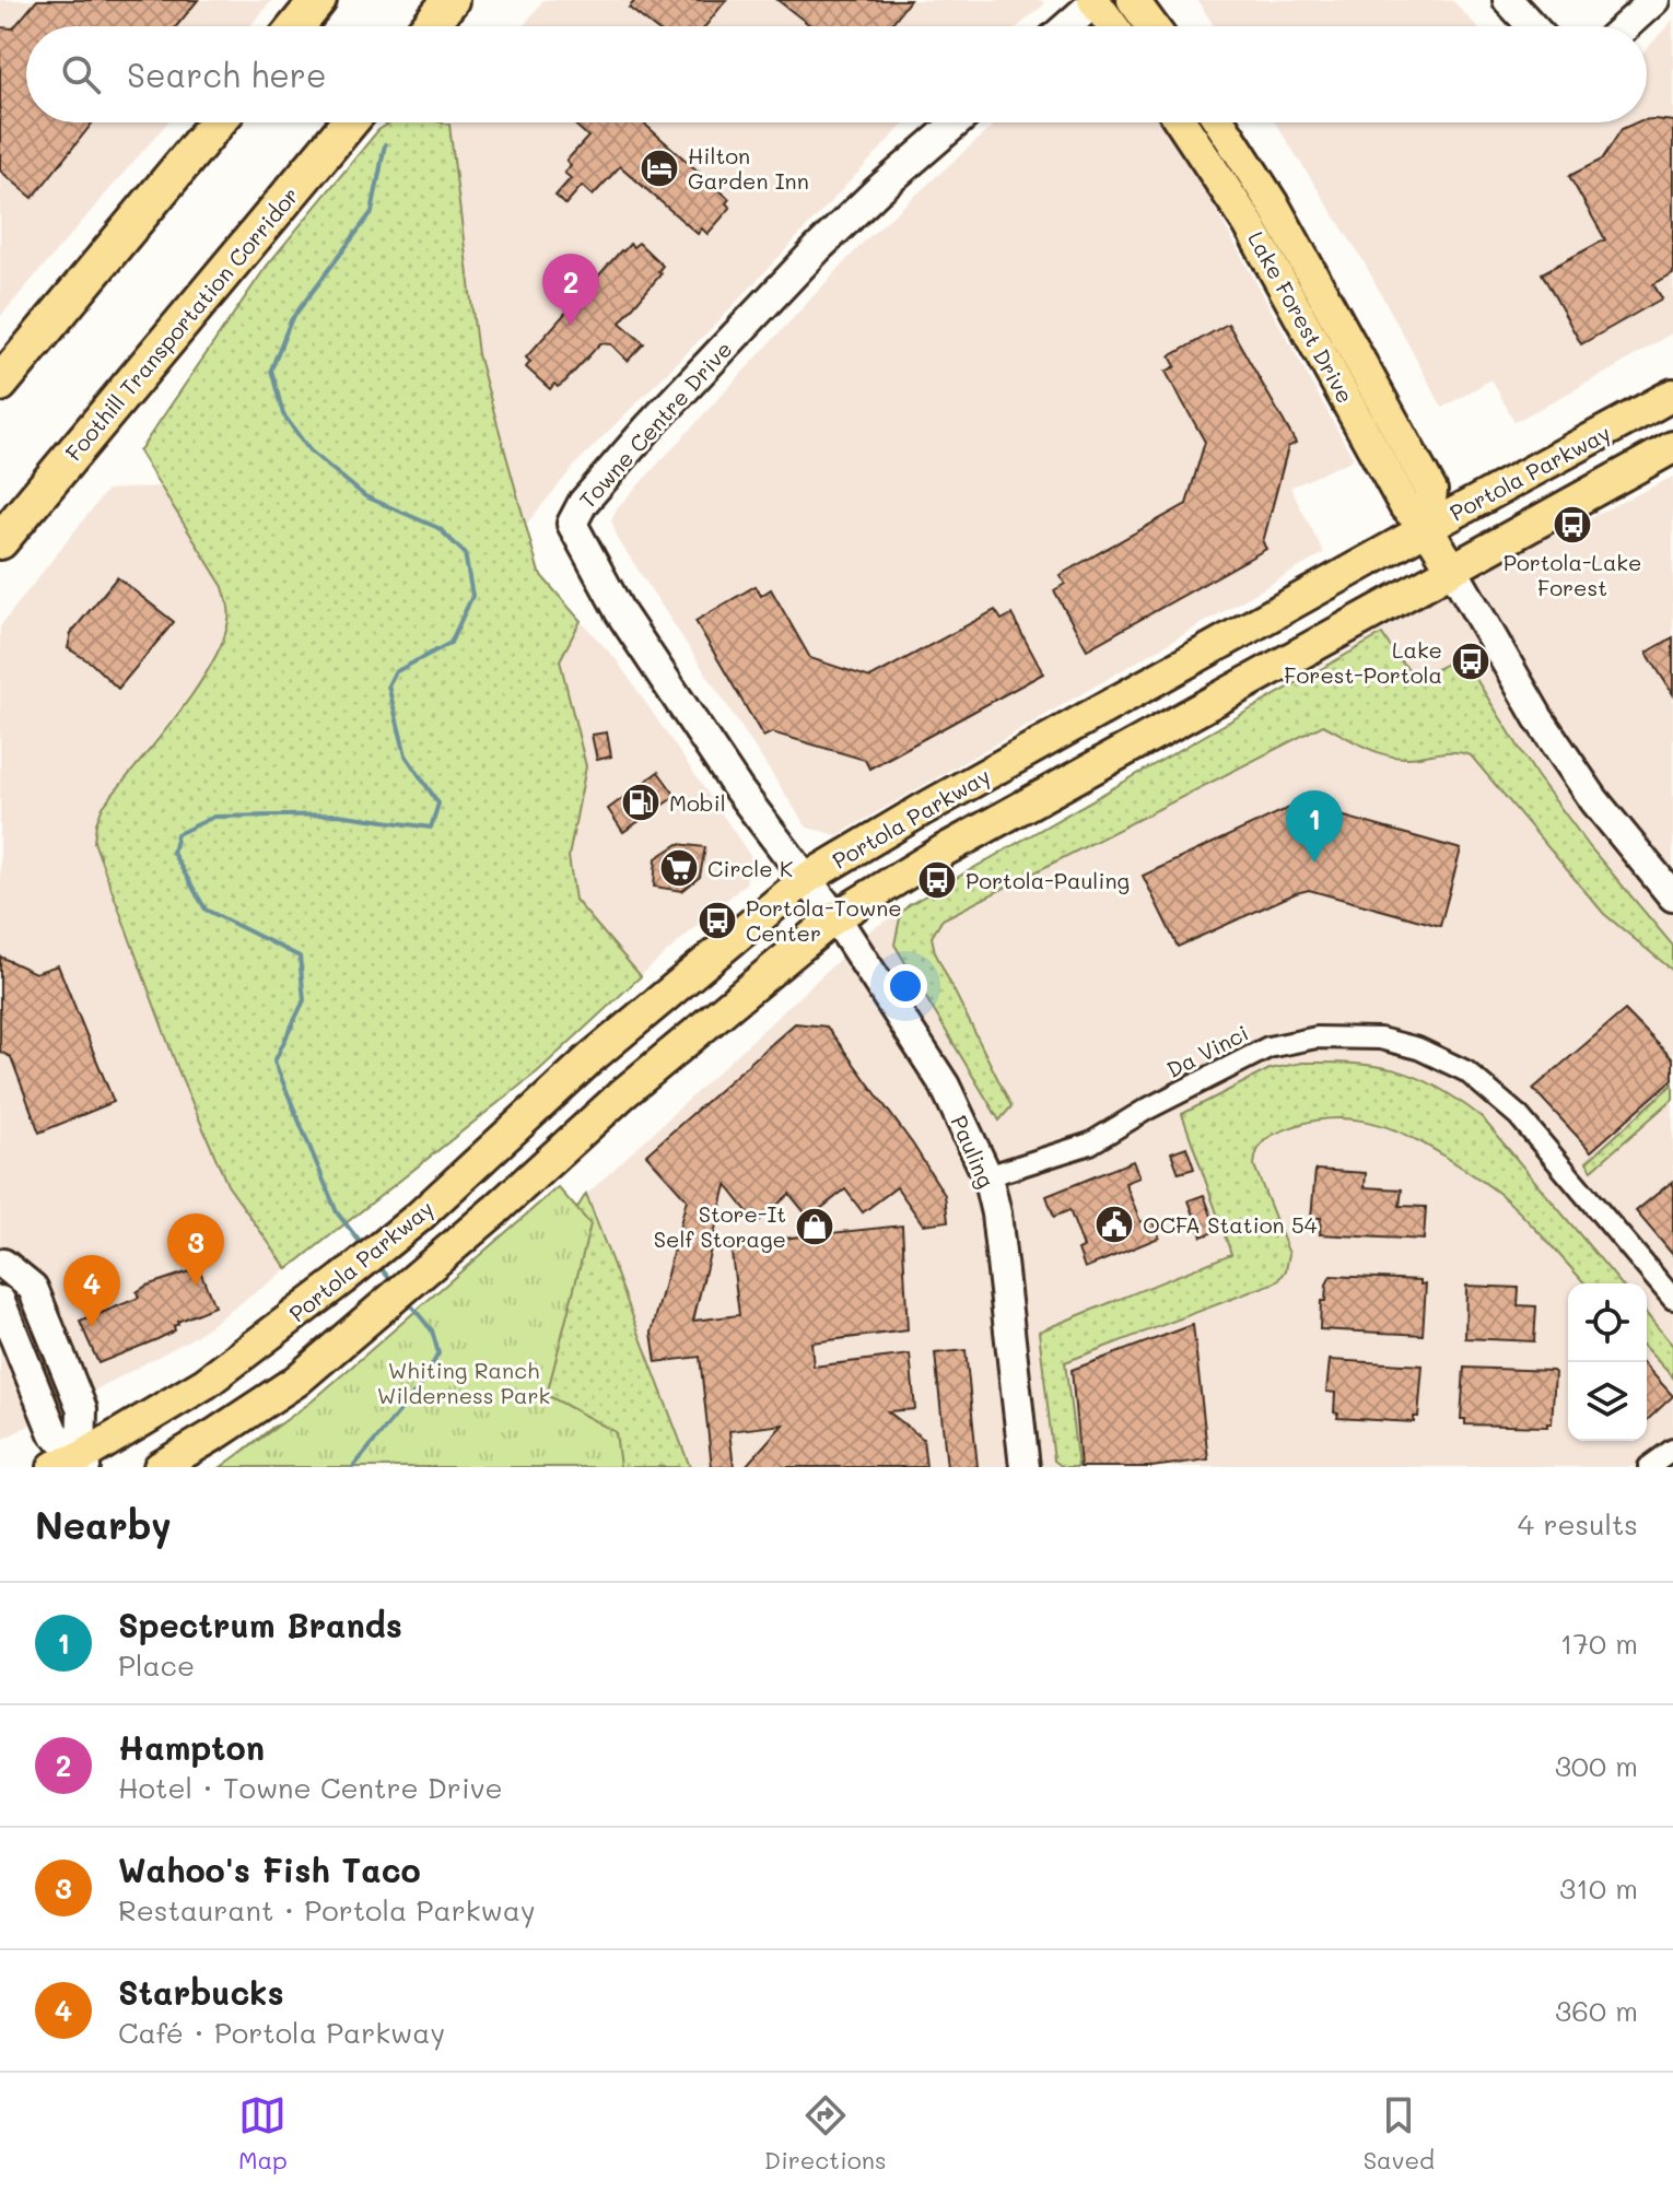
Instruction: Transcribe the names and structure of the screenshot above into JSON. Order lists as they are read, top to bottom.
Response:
{
  "streets": {
    "highway": ["Foothill Transportation Corridor"],
    "main road": [
      "Lake Forest Drive",
      "Towne Centre Drive",
      "Portola Parkway",
      "Pauling"
    ],
    "street": ["Da Vinci"]
  },
  "crossings": [
    ["Lake Forest Drive", "Portola Parkway"],
    ["Towne Centre Drive", "Portola Parkway"],
    ["Towne Centre Drive", "Pauling"],
    ["Portola Parkway", "Pauling"],
    ["Da Vinci", "Pauling"]
  ],
  "parks": ["Whiting Ranch Wilderness Park"],
  "places": {
    "hotel": ["Hilton Garden Inn"],
    "bus stop": [
      "Portola-Lake Forest",
      "Lake Forest-Portola",
      "Portola-Pauling",
      "Portola-Towne Center"
    ],
    "fuel station": ["Mobil"],
    "supermarket": ["Circle K"],
    "public building": ["OCFA Station 54"],
    "shop": ["Store-It Self Storage"]
  },
  "page": {
    "search": "Search here",
    "pins": [
      "2",
      "1",
      "3",
      "4"
    ],
    "heading": ["Nearby", "4 results"],
    "list": [
      {
        "mark": "1",
        "name": "Spectrum Brands",
        "note": "Place",
        "value": "170 m"
      },
      {
        "mark": "2",
        "name": "Hampton",
        "note": "Hotel · Towne Centre Drive",
        "value": "300 m"
      },
      {
        "mark": "3",
        "name": "Wahoo's Fish Taco",
        "note": "Restaurant · Portola Parkway",
        "value": "310 m"
      },
      {
        "mark": "4",
        "name": "Starbucks",
        "note": "Café · Portola Parkway",
        "value": "360 m"
      }
    ],
    "nav": ["Map", "Directions", "Saved"]
  }
}
